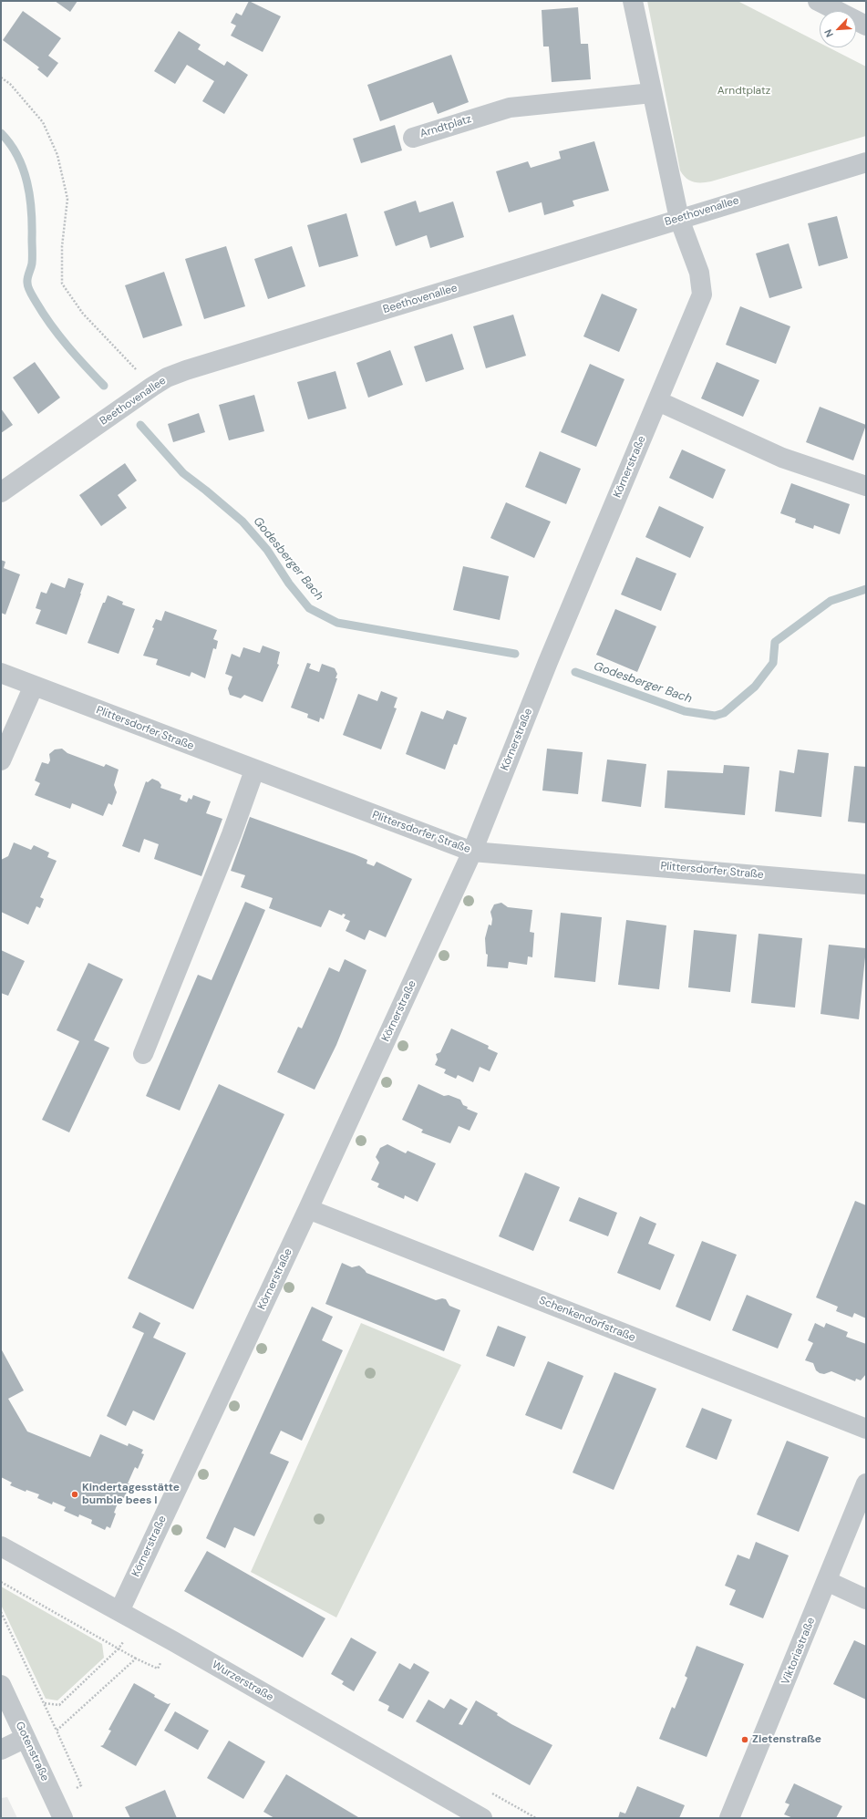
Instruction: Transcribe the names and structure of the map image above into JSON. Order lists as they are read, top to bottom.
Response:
{
  "streets": {
    "street": [
      "Arndtplatz",
      "Beethovenallee",
      "Körnerstraße",
      "Plittersdorfer Straße",
      "Schenkendorfstraße",
      "Viktoriastraße",
      "Wurzerstraße",
      "Gotenstraße"
    ]
  },
  "crossings": [
    ["Beethovenallee", "Körnerstraße"],
    ["Körnerstraße", "Plittersdorfer Straße"],
    ["Körnerstraße", "Schenkendorfstraße"],
    ["Körnerstraße", "Wurzerstraße"]
  ],
  "water": ["Godesberger Bach"],
  "parks": ["Arndtplatz"],
  "places": ["Kindertagesstätte bumble bees I", "Zietenstraße"],
  "north": "bottom left"
}
